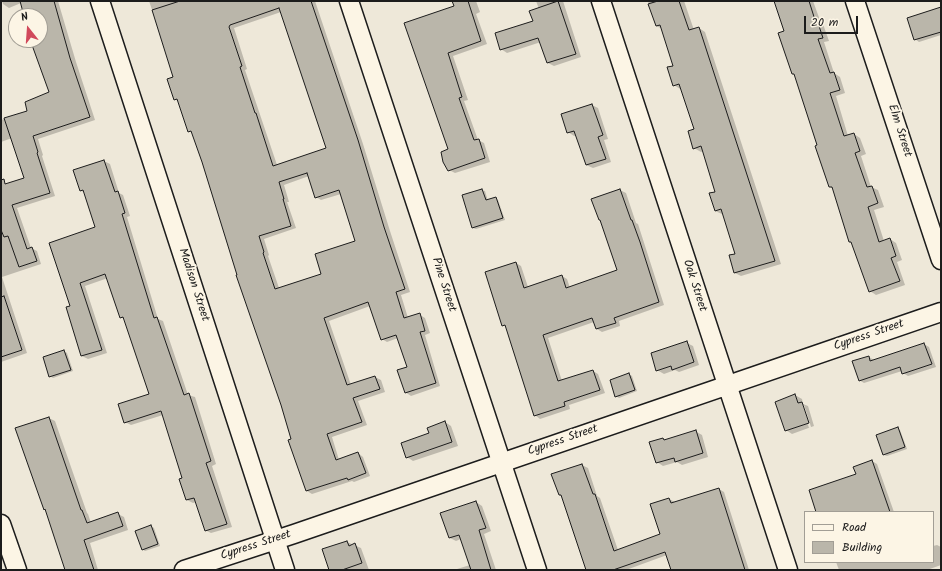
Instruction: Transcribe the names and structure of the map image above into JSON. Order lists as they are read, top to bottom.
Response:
{
  "streets": {
    "street": [
      "Elm Street",
      "Madison Street",
      "Pine Street",
      "Oak Street",
      "Cypress Street"
    ]
  },
  "crossings": [
    ["Madison Street", "Cypress Street"],
    ["Pine Street", "Cypress Street"],
    ["Oak Street", "Cypress Street"]
  ],
  "legend": ["Road", "Building"],
  "scale_bar": "20 m",
  "north": "top"
}
